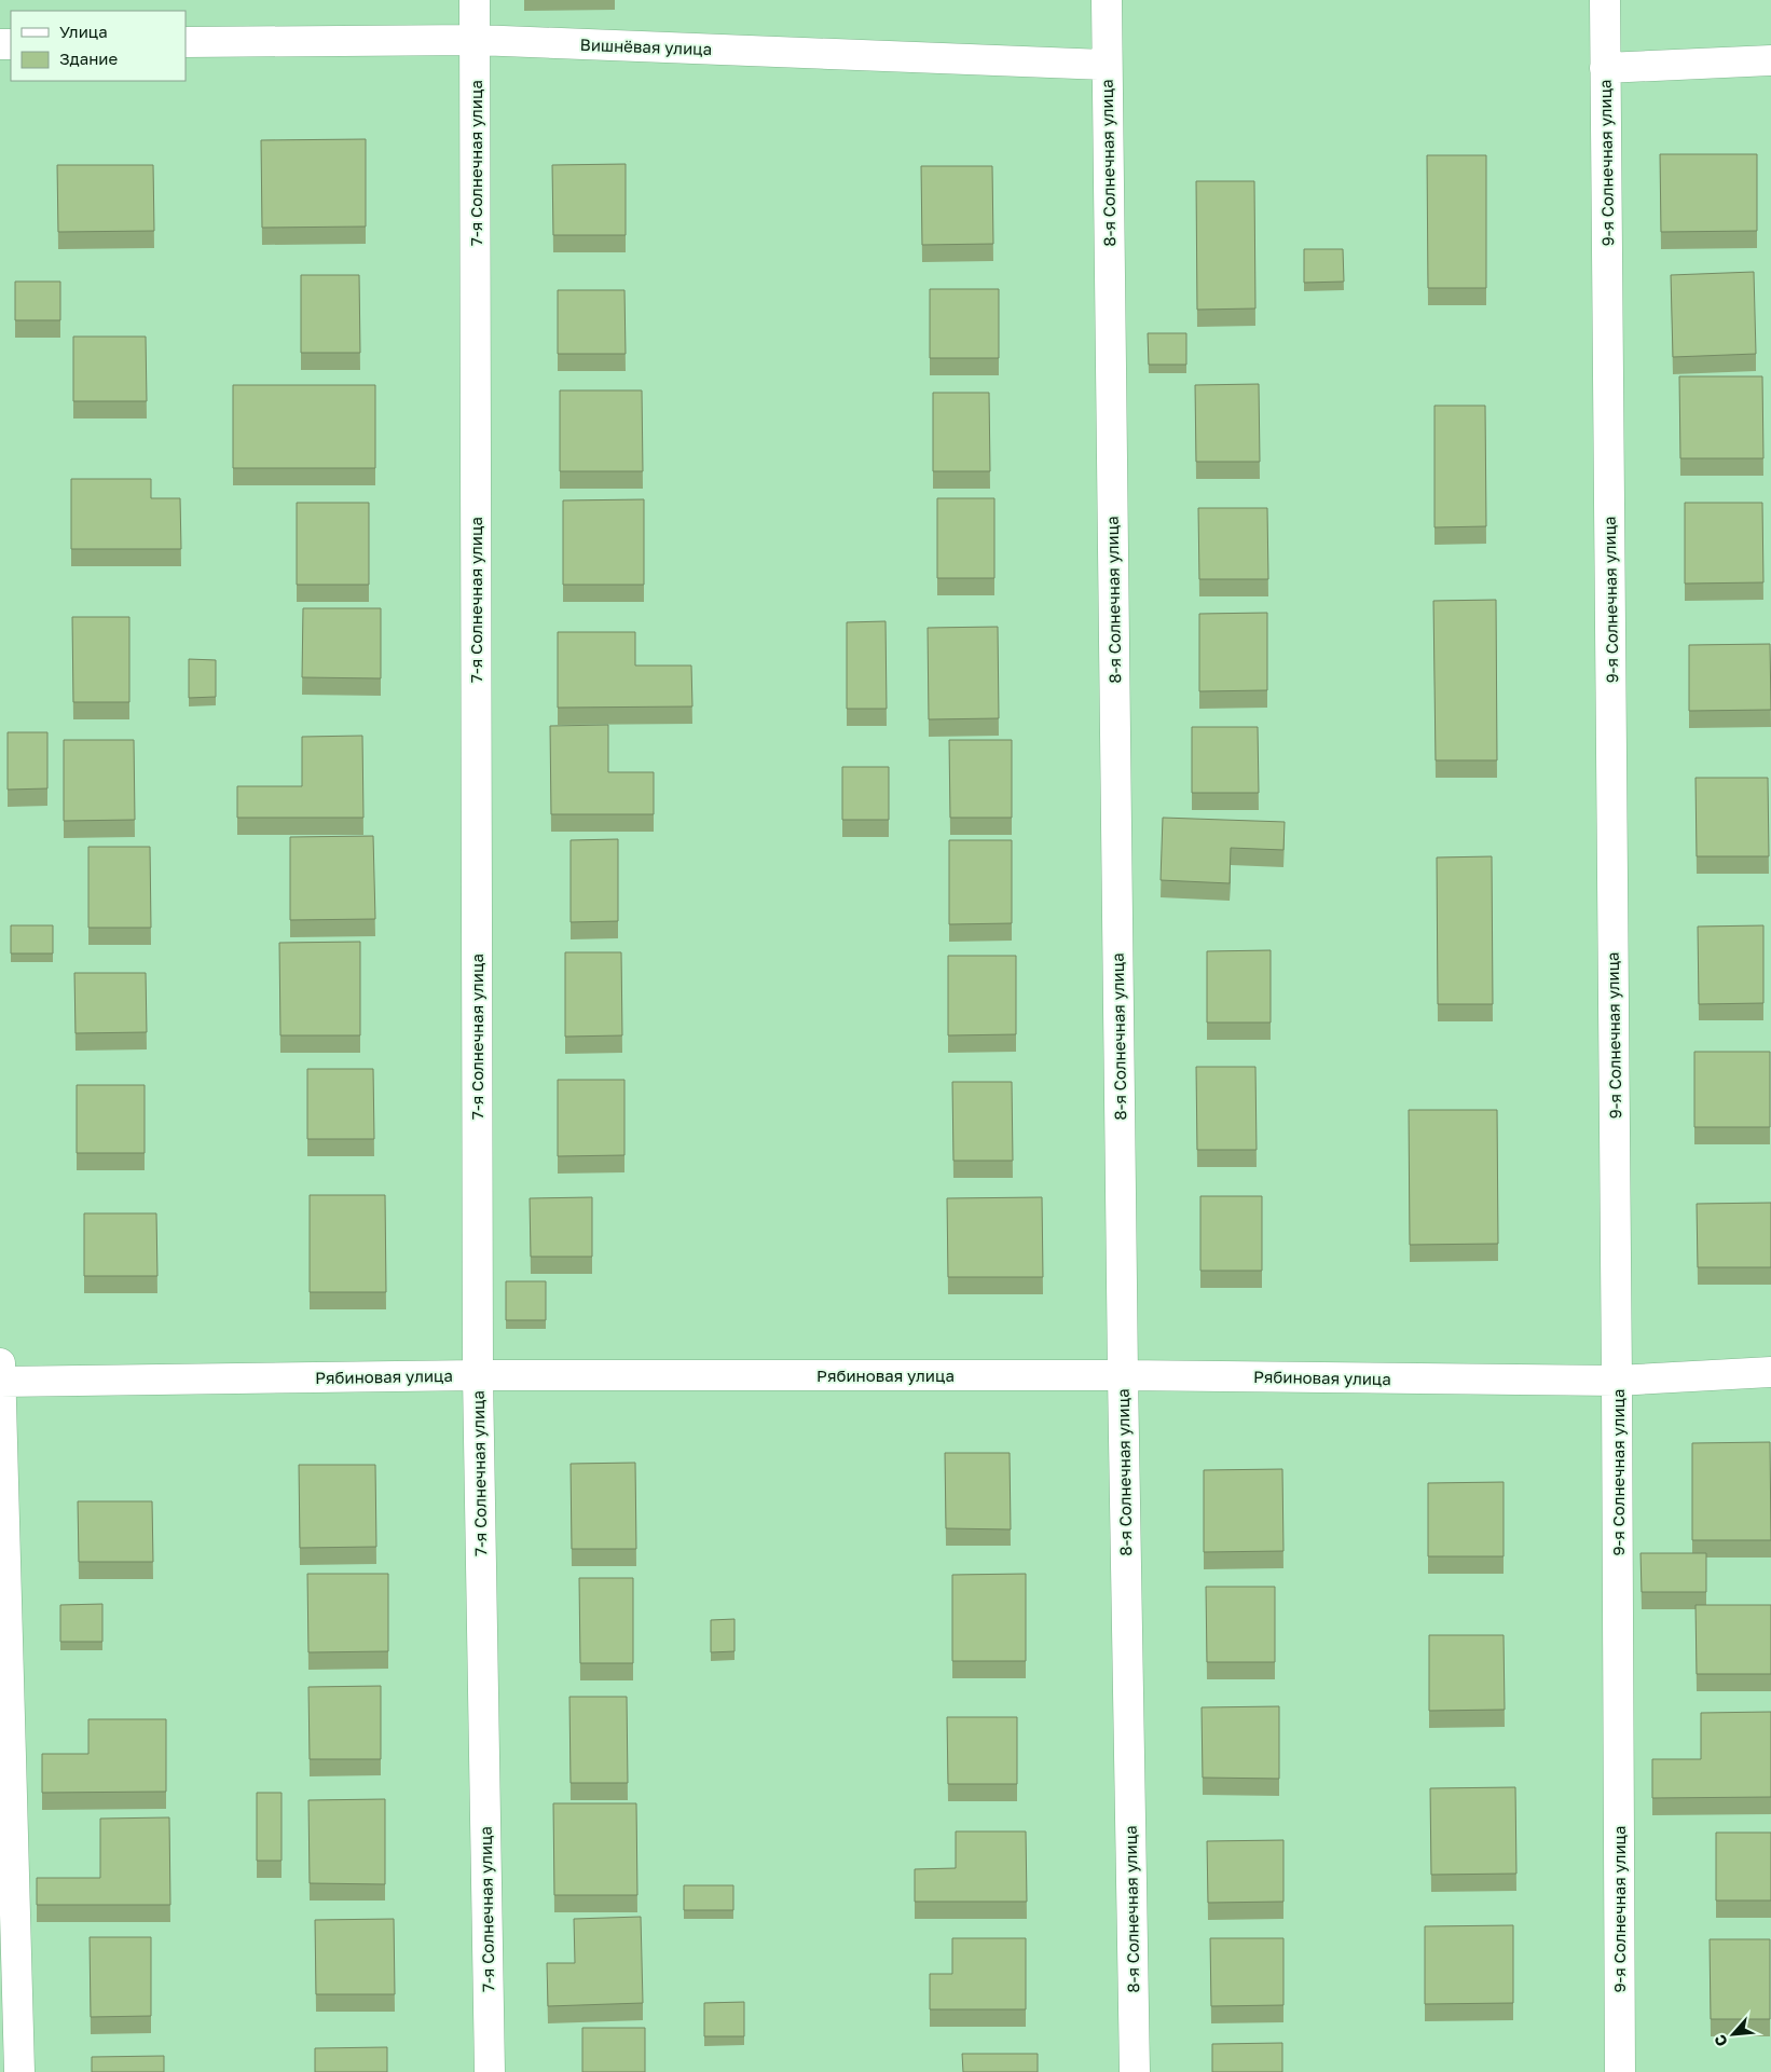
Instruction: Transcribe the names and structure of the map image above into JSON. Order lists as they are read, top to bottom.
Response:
{
  "streets": {
    "street": [
      "Вишнёвая улица",
      "7-я Солнечная улица",
      "8-я Солнечная улица",
      "9-я Солнечная улица",
      "Рябиновая улица"
    ]
  },
  "crossings": [
    ["Вишнёвая улица", "7-я Солнечная улица"],
    ["Вишнёвая улица", "8-я Солнечная улица"],
    ["7-я Солнечная улица", "Рябиновая улица"],
    ["8-я Солнечная улица", "Рябиновая улица"],
    ["9-я Солнечная улица", "Рябиновая улица"]
  ],
  "legend": ["Улица", "Здание"],
  "north": "bottom left"
}
